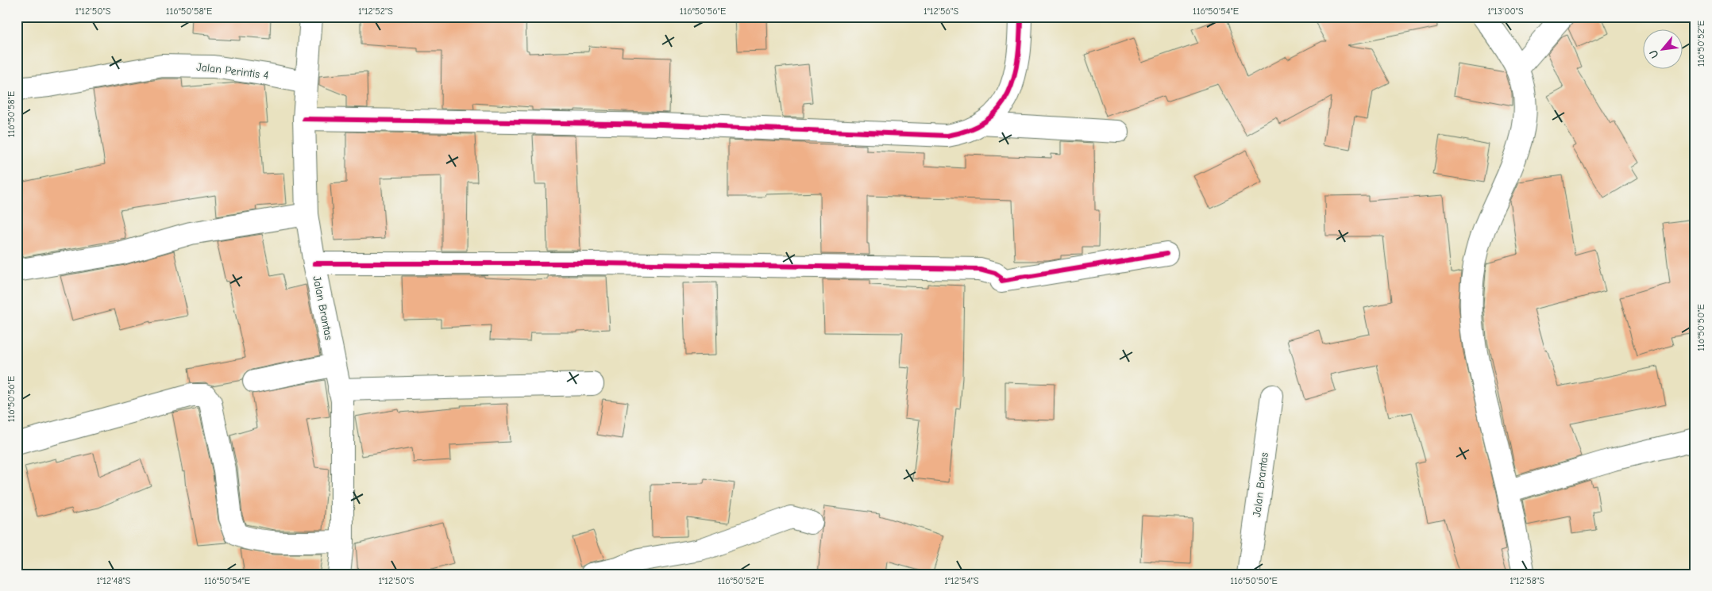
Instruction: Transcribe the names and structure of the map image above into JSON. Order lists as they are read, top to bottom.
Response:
{
  "streets": {
    "street": ["Jalan Perintis 4", "Jalan Brantas"]
  },
  "crossings": [
    ["Jalan Perintis 4", "Jalan Brantas"]
  ],
  "north": "bottom left",
  "coordinates": [
    "1°12'50\"S",
    "116°50'58\"E",
    "1°12'52\"S",
    "116°50'56\"E",
    "1°12'56\"S",
    "116°50'54\"E",
    "1°13'00\"S",
    "116°50'52\"E",
    "116°50'50\"E",
    "1°12'48\"S",
    "1°12'54\"S",
    "1°12'58\"S"
  ]
}
